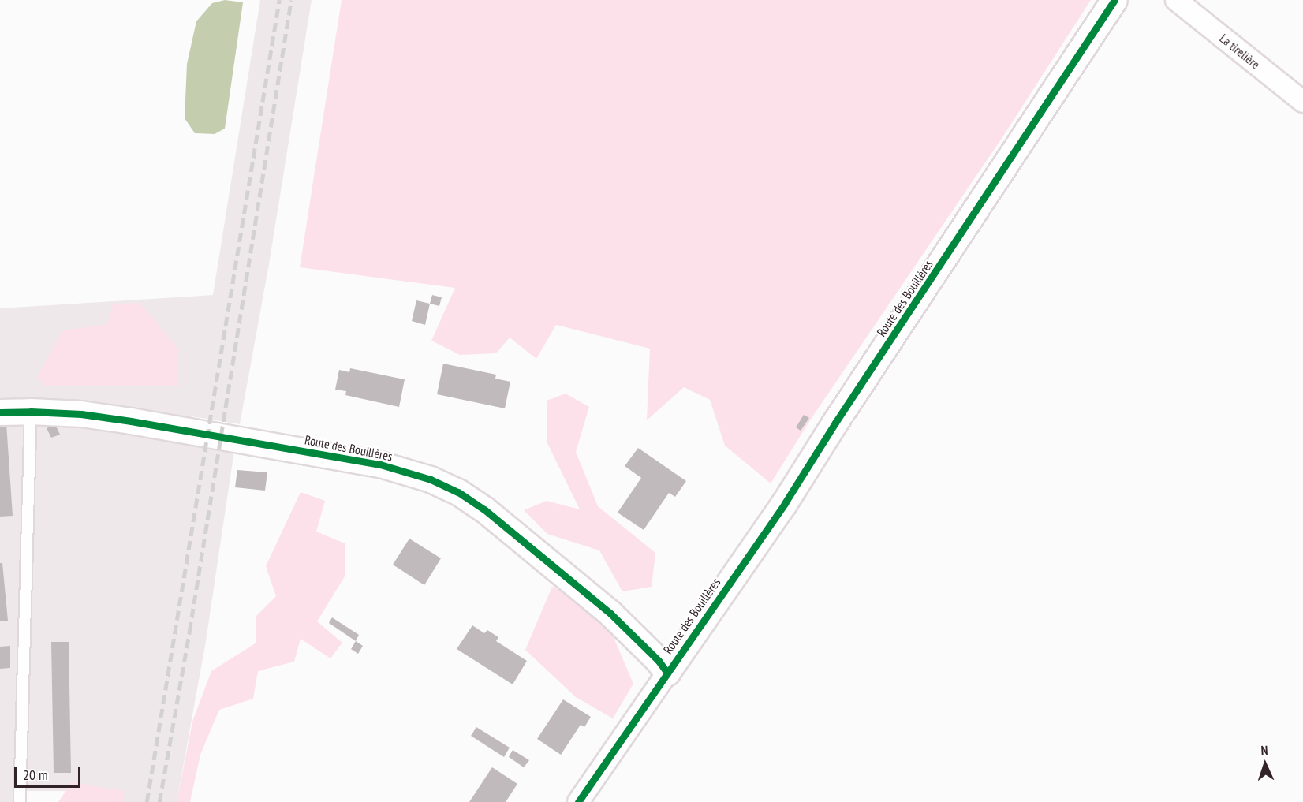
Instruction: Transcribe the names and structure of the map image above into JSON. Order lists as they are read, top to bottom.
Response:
{
  "streets": {
    "street": ["La tirelière", "Route des Bouillères"]
  },
  "scale_bar": "20 m",
  "north": "top"
}
